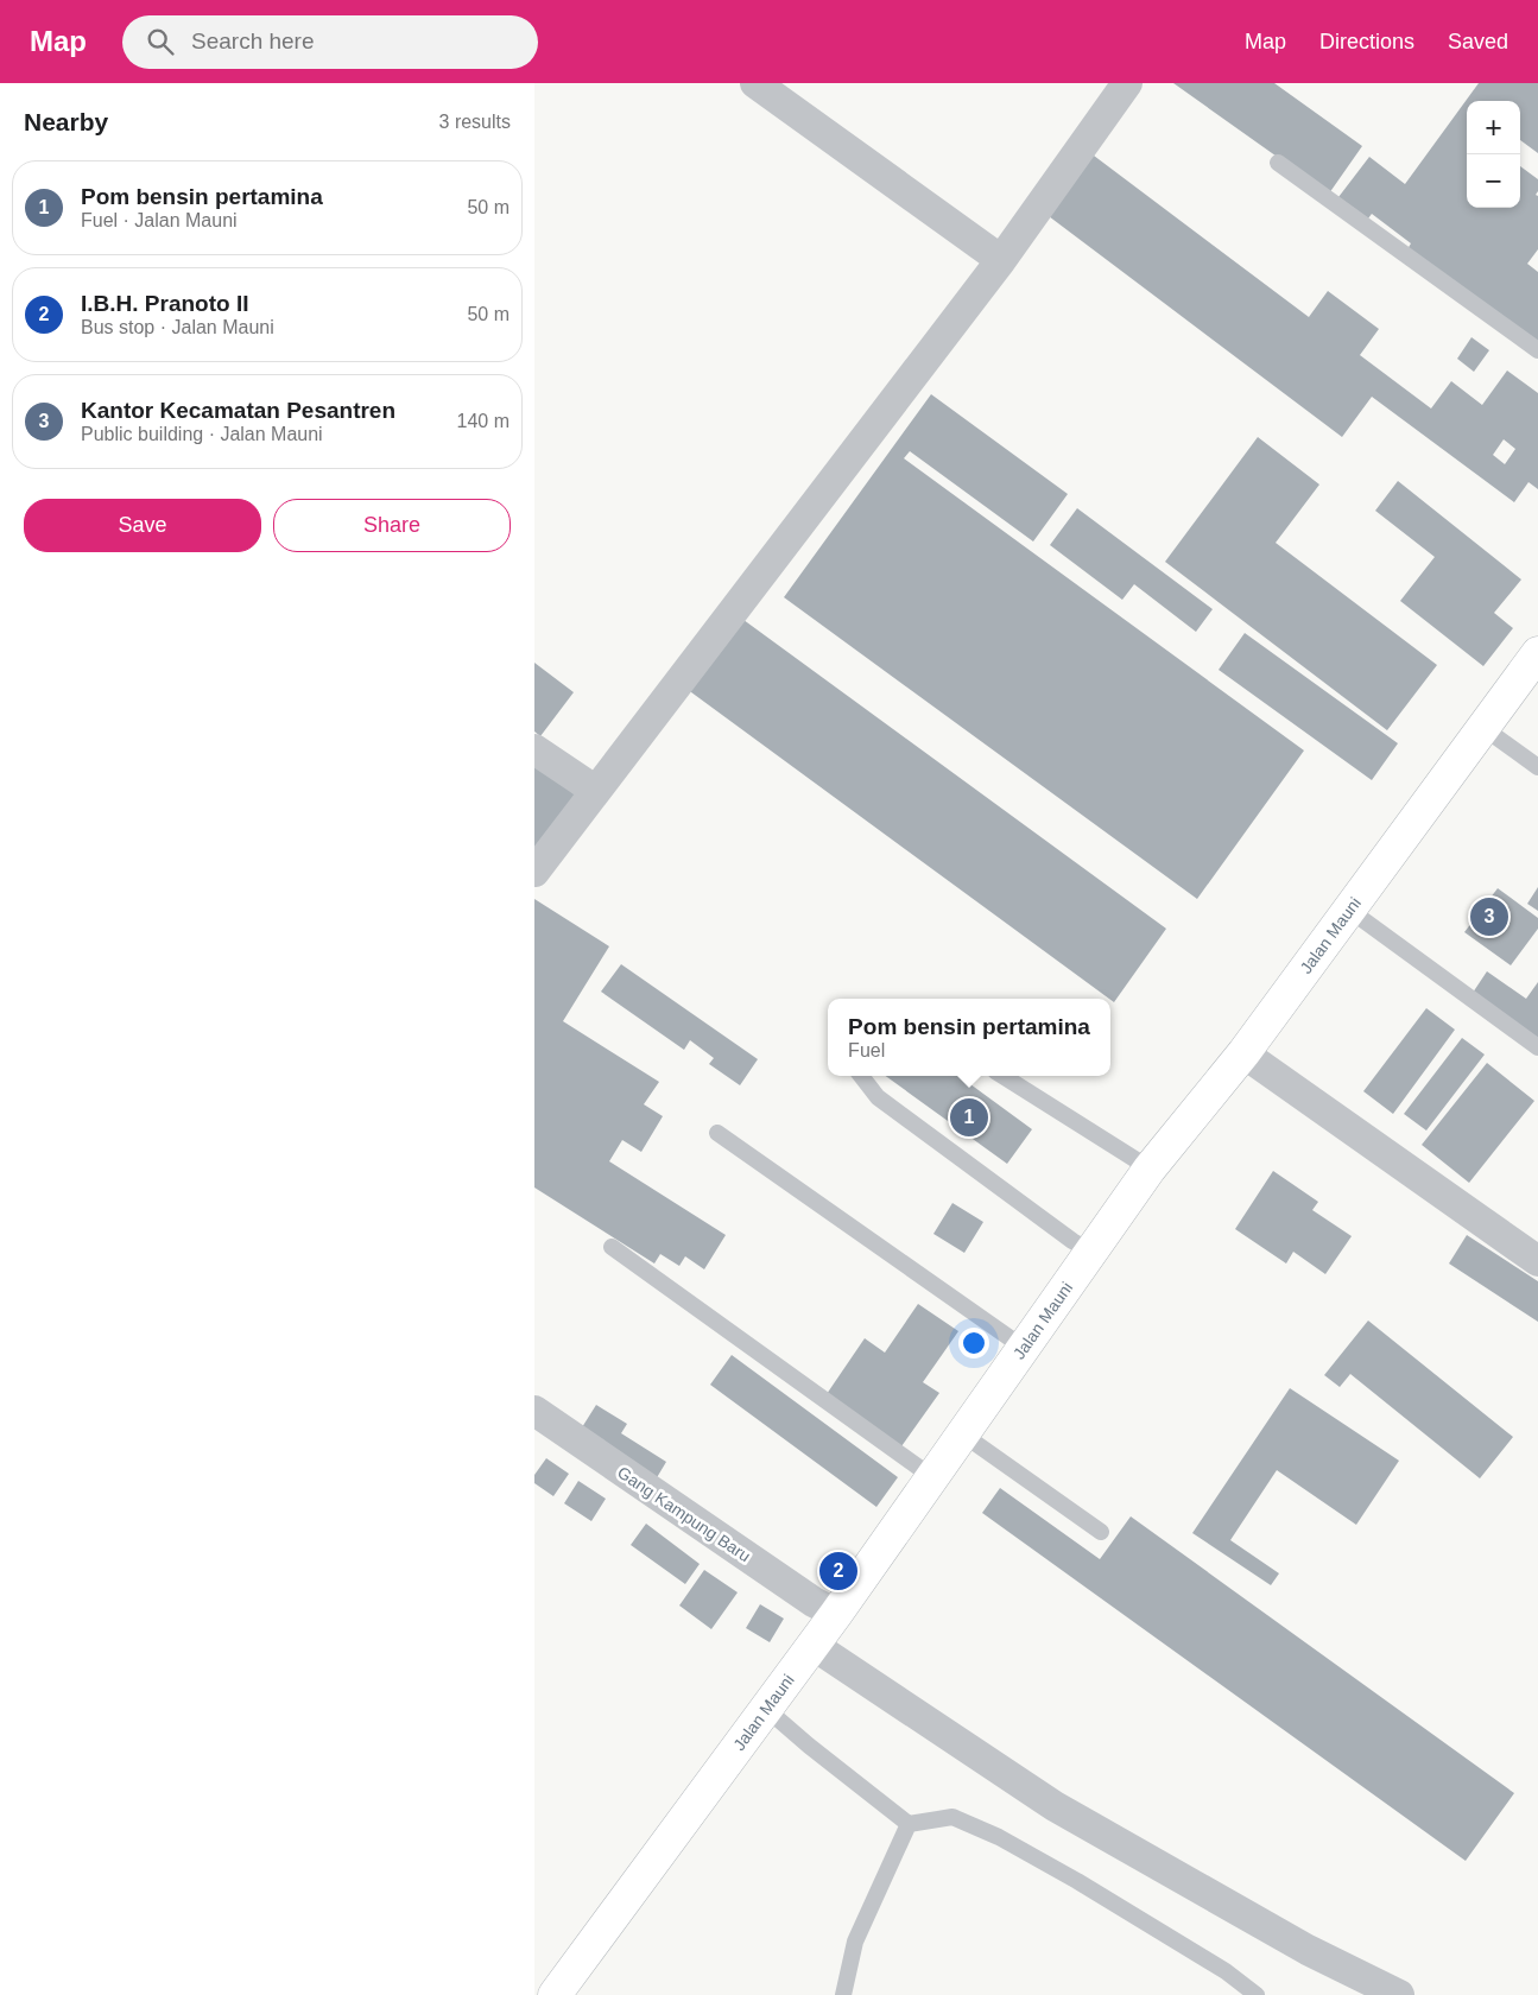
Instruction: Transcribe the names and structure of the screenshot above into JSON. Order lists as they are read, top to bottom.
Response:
{
  "streets": {
    "main road": ["Jalan Mauni"],
    "street": ["Gang Kampung Baru"]
  },
  "crossings": [
    ["Jalan Mauni", "Gang Kampung Baru"]
  ],
  "page": {
    "header": "Map",
    "search": "Search here",
    "nav": ["Map", "Directions", "Saved"],
    "heading": ["Nearby", "3 results"],
    "map_buttons": ["+", "−"],
    "list": [
      {
        "mark": "1",
        "name": "Pom bensin pertamina",
        "note": "Fuel · Jalan Mauni",
        "value": "50 m"
      },
      {
        "mark": "2",
        "name": "I.B.H. Pranoto II",
        "note": "Bus stop · Jalan Mauni",
        "value": "50 m"
      },
      {
        "mark": "3",
        "name": "Kantor Kecamatan Pesantren",
        "note": "Public building · Jalan Mauni",
        "value": "140 m"
      }
    ],
    "buttons": ["Save", "Share"],
    "pins": ["3", "1", "2"],
    "popup": ["Pom bensin pertamina", "Fuel"]
  }
}
